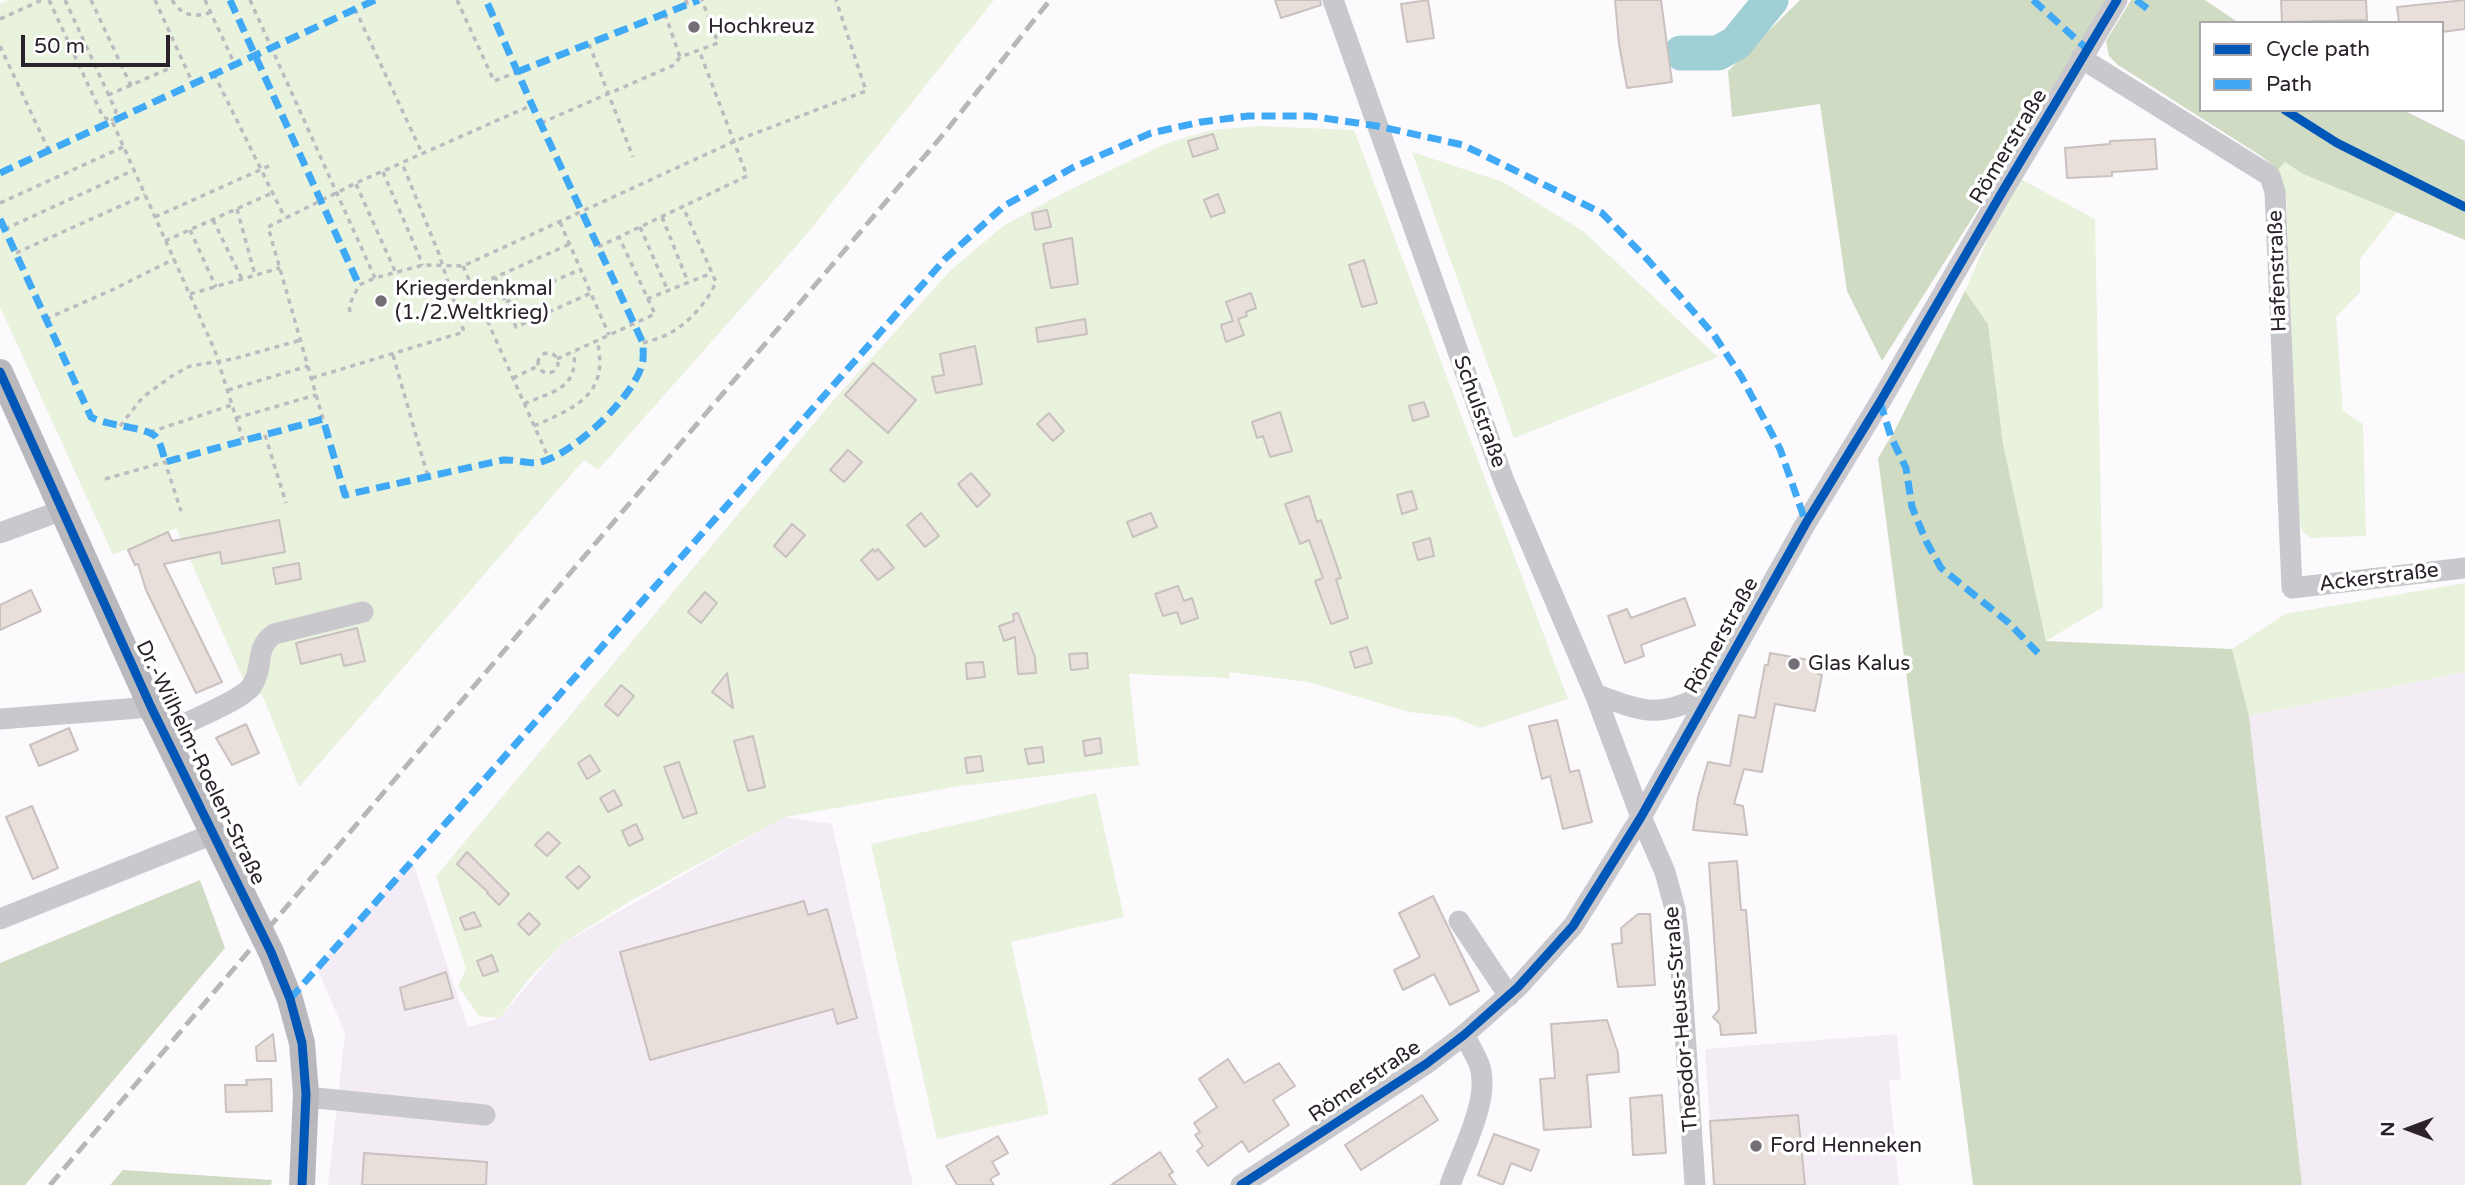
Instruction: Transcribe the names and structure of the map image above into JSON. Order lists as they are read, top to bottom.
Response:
{
  "streets": {
    "main road": ["Dr.-Wilhelm-Roelen-Straße"],
    "street": [
      "Römerstraße",
      "Hafenstraße",
      "Schulstraße",
      "Ackerstraße",
      "Theodor-Heuss-Straße"
    ]
  },
  "crossings": [
    ["Römerstraße", "Hafenstraße"],
    ["Römerstraße", "Schulstraße"],
    ["Römerstraße", "Theodor-Heuss-Straße"],
    ["Hafenstraße", "Ackerstraße"],
    ["Schulstraße", "Theodor-Heuss-Straße"]
  ],
  "places": [
    "Hochkreuz",
    "Kriegerdenkmal (1./2.Weltkrieg)",
    "Glas Kalus",
    "Ford Henneken"
  ],
  "legend": ["Cycle path", "Path"],
  "scale_bar": "50 m",
  "north": "left"
}
